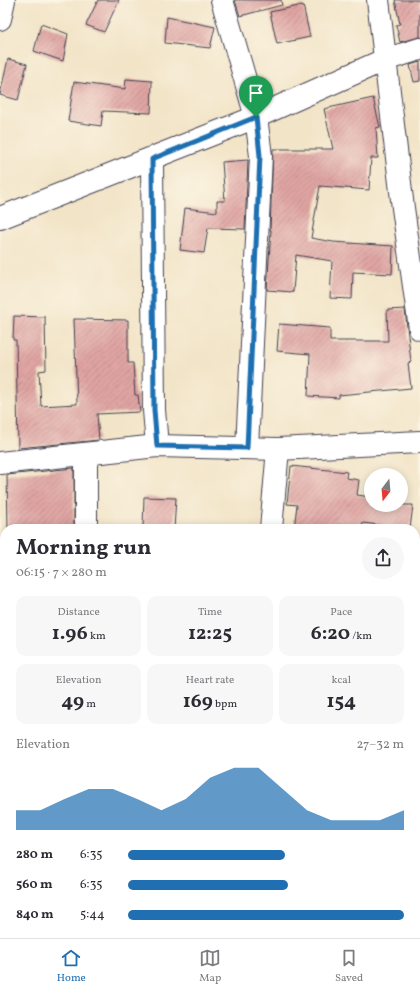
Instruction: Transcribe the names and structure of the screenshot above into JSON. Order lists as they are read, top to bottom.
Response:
{
  "north": "bottom",
  "page": {
    "heading": ["Morning run", "06:15 · 7 × 280 m"],
    "stats": [
      ["Distance", "1.96 km"],
      ["Time", "12:25"],
      ["Pace", "6:20 /km"],
      ["Elevation", "49 m"],
      ["Heart rate", "169 bpm"],
      ["kcal", "154"]
    ],
    "chart": ["Elevation", "27–32 m"],
    "list": [
      {
        "name": "280 m",
        "note": "6:35"
      },
      {
        "name": "560 m",
        "note": "6:35"
      },
      {
        "name": "840 m",
        "note": "5:44"
      }
    ],
    "tabs": ["Home", "Map", "Saved"]
  }
}
